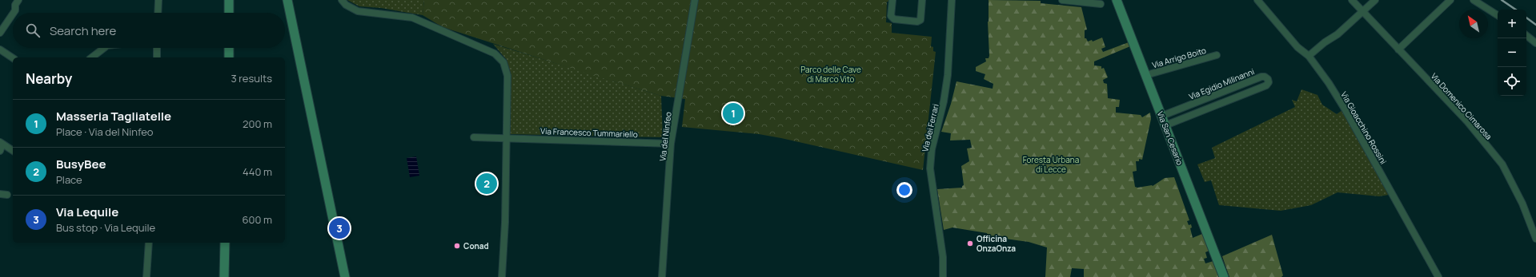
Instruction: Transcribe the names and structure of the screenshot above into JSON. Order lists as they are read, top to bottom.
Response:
{
  "streets": {
    "main road": ["Via San Cesario"],
    "street": [
      "Via Arrigo Boito",
      "Via Egidio Milinanni",
      "Via Domenico Cimarosa",
      "Via dei Ferrari",
      "Via Gioacchino Rossini",
      "Via Francesco Tummariello",
      "Via del Ninfeo"
    ]
  },
  "crossings": [
    ["Via Arrigo Boito", "Via San Cesario"],
    ["Via Egidio Milinanni", "Via San Cesario"],
    ["Via Francesco Tummariello", "Via del Ninfeo"]
  ],
  "parks": ["Parco delle Cave di Marco Vito", "Foresta Urbana di Lecce"],
  "places": ["Officina OnzaOnza", "Conad"],
  "north": "top left",
  "page": {
    "map_buttons": ["+", "−"],
    "search": "Search here",
    "heading": ["Nearby", "3 results"],
    "list": [
      {
        "mark": "1",
        "name": "Masseria Tagliatelle",
        "note": "Place · Via del Ninfeo",
        "value": "200 m"
      },
      {
        "mark": "2",
        "name": "BusyBee",
        "note": "Place",
        "value": "440 m"
      },
      {
        "mark": "3",
        "name": "Via Lequile",
        "note": "Bus stop · Via Lequile",
        "value": "600 m"
      }
    ],
    "pins": ["1", "2", "3"]
  }
}
